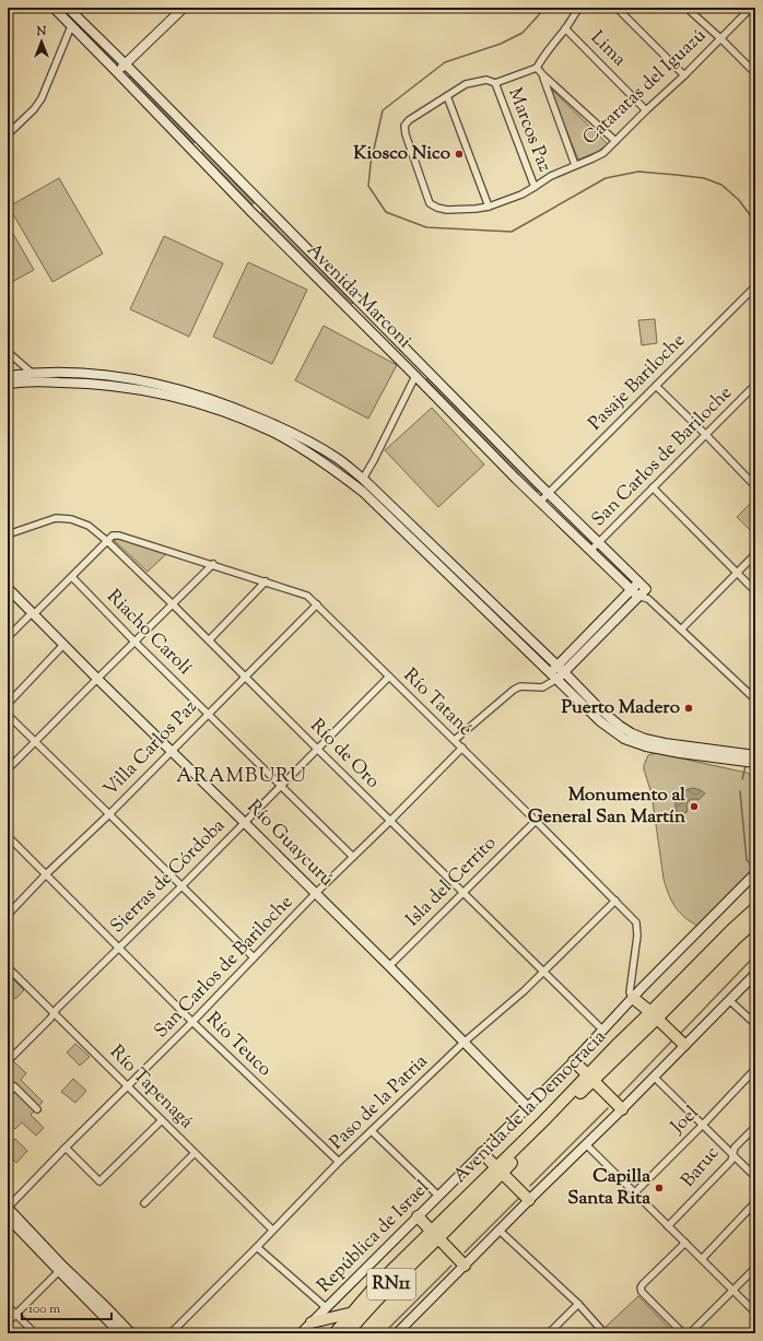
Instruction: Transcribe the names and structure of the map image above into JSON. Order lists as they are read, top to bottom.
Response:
{
  "streets": {
    "highway": ["Avenida de la Democracia", "RN11"],
    "street": [
      "Lima",
      "Cataratas del Iguazú",
      "Marcos Paz",
      "Avenida Marconi",
      "Pasaje Bariloche",
      "San Carlos de Bariloche",
      "Riacho Carolí",
      "Río Tatané",
      "Villa Carlos Paz",
      "Río de Oro",
      "Río Guaycurú",
      "Sierras de Córdoba",
      "Isla del Cerrito",
      "Río Teuco",
      "Río Tapenagá",
      "Paso de la Patria",
      "Joel",
      "Baruc",
      "República de Israel"
    ]
  },
  "crossings": [
    ["Lima", "Cataratas del Iguazú"],
    ["Cataratas del Iguazú", "Marcos Paz"],
    ["Avenida Marconi", "Pasaje Bariloche"],
    ["Avenida Marconi", "San Carlos de Bariloche"],
    ["San Carlos de Bariloche", "Riacho Carolí"],
    ["San Carlos de Bariloche", "Río Tatané"],
    ["San Carlos de Bariloche", "Río de Oro"],
    ["San Carlos de Bariloche", "Río Guaycurú"],
    ["San Carlos de Bariloche", "Río Teuco"],
    ["San Carlos de Bariloche", "Río Tapenagá"],
    ["Riacho Carolí", "Villa Carlos Paz"],
    ["Riacho Carolí", "Sierras de Córdoba"],
    ["Río Tatané", "Villa Carlos Paz"],
    ["Río Tatané", "Río de Oro"],
    ["Río Tatané", "Sierras de Córdoba"],
    ["Río Tatané", "Isla del Cerrito"],
    ["Río Tatané", "Paso de la Patria"],
    ["Río Tatané", "República de Israel"],
    ["Villa Carlos Paz", "Río de Oro"],
    ["Villa Carlos Paz", "Río Guaycurú"],
    ["Villa Carlos Paz", "Río Teuco"],
    ["Río de Oro", "Sierras de Córdoba"],
    ["Río de Oro", "Isla del Cerrito"],
    ["Río de Oro", "Paso de la Patria"],
    ["Río de Oro", "República de Israel"],
    ["Río Guaycurú", "Sierras de Córdoba"],
    ["Río Guaycurú", "Isla del Cerrito"],
    ["Río Guaycurú", "Paso de la Patria"],
    ["Río Guaycurú", "República de Israel"],
    ["Sierras de Córdoba", "Río Teuco"],
    ["Sierras de Córdoba", "Río Tapenagá"],
    ["Río Teuco", "Paso de la Patria"],
    ["Río Tapenagá", "Paso de la Patria"]
  ],
  "districts": ["ARAMBURU"],
  "places": [
    "Kiosco Nico",
    "Puerto Madero",
    "Monumento al General San Martín",
    "Capilla Santa Rita"
  ],
  "scale_bar": "100 m",
  "north": "top"
}
